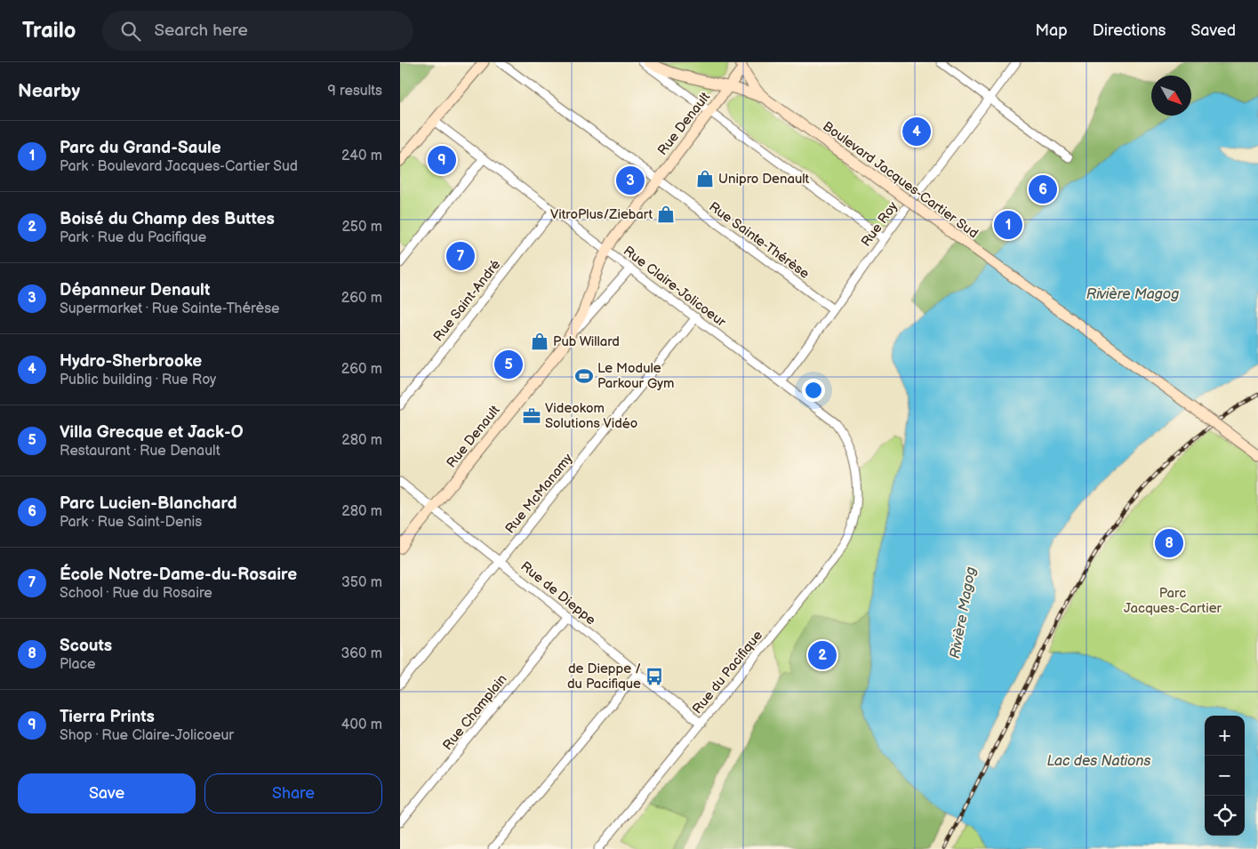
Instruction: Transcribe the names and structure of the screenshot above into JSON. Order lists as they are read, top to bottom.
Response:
{
  "streets": {
    "main road": ["Rue Denault", "Boulevard Jacques-Cartier Sud"],
    "street": [
      "Rue Roy",
      "Rue Sainte-Thérèse",
      "Rue Claire-Jolicoeur",
      "Rue Saint-André",
      "Rue McManamy",
      "Rue de Dieppe",
      "Rue du Pacifique",
      "Rue Champlain"
    ]
  },
  "crossings": [
    ["Rue Denault", "Boulevard Jacques-Cartier Sud"],
    ["Rue Denault", "Rue Sainte-Thérèse"],
    ["Rue Denault", "Rue Claire-Jolicoeur"],
    ["Rue Denault", "Rue de Dieppe"],
    ["Rue Roy", "Rue Sainte-Thérèse"],
    ["Rue Roy", "Rue Claire-Jolicoeur"],
    ["Rue Claire-Jolicoeur", "Rue Saint-André"],
    ["Rue Claire-Jolicoeur", "Rue McManamy"],
    ["Rue Claire-Jolicoeur", "Rue du Pacifique"],
    ["Rue McManamy", "Rue de Dieppe"],
    ["Rue de Dieppe", "Rue du Pacifique"],
    ["Rue de Dieppe", "Rue Champlain"]
  ],
  "water": ["Rivière Magog", "Lac des Nations"],
  "parks": ["Parc Jacques-Cartier"],
  "places": {
    "shop": ["Unipro Denault", "VitroPlus/Ziebart", "Pub Willard"],
    "sports": ["Le Module Parkour Gym"],
    "office": ["Videokom Solutions Vidéo"],
    "bus stop": ["de Dieppe / du Pacifique"]
  },
  "north": "bottom right",
  "page": {
    "header": "Trailo",
    "search": "Search here",
    "nav": ["Map", "Directions", "Saved"],
    "heading": ["Nearby", "9 results"],
    "pins": [
      "4",
      "9",
      "3",
      "6",
      "1",
      "7",
      "5",
      "8",
      "2"
    ],
    "list": [
      {
        "mark": "1",
        "name": "Parc du Grand-Saule",
        "note": "Park · Boulevard Jacques-Cartier Sud",
        "value": "240 m"
      },
      {
        "mark": "2",
        "name": "Boisé du Champ des Buttes",
        "note": "Park · Rue du Pacifique",
        "value": "250 m"
      },
      {
        "mark": "3",
        "name": "Dépanneur Denault",
        "note": "Supermarket · Rue Sainte-Thérèse",
        "value": "260 m"
      },
      {
        "mark": "4",
        "name": "Hydro-Sherbrooke",
        "note": "Public building · Rue Roy",
        "value": "260 m"
      },
      {
        "mark": "5",
        "name": "Villa Grecque et Jack-O",
        "note": "Restaurant · Rue Denault",
        "value": "280 m"
      },
      {
        "mark": "6",
        "name": "Parc Lucien-Blanchard",
        "note": "Park · Rue Saint-Denis",
        "value": "280 m"
      },
      {
        "mark": "7",
        "name": "École Notre-Dame-du-Rosaire",
        "note": "School · Rue du Rosaire",
        "value": "350 m"
      },
      {
        "mark": "8",
        "name": "Scouts",
        "note": "Place",
        "value": "360 m"
      },
      {
        "mark": "9",
        "name": "Tierra Prints",
        "note": "Shop · Rue Claire-Jolicoeur",
        "value": "400 m"
      }
    ],
    "map_buttons": ["+", "−"],
    "buttons": ["Save", "Share"]
  }
}
